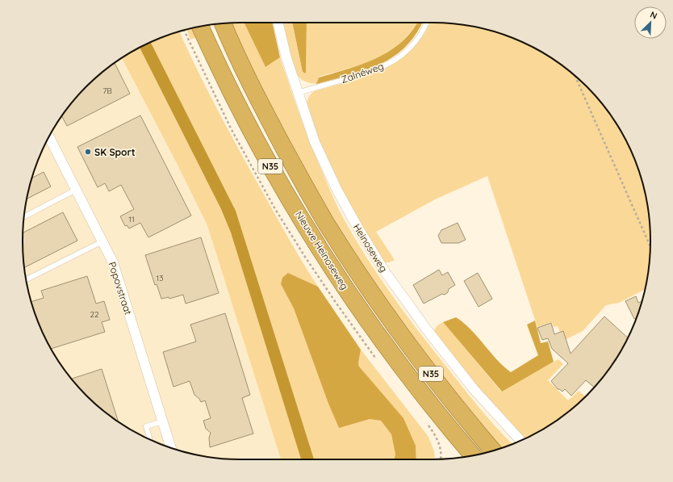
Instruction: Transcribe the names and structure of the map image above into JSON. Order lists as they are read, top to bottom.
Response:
{
  "streets": {
    "highway": ["N35", "Nieuwe Heinoseweg"],
    "street": ["Heinoseweg", "Popovstraat"],
    "lane": ["Zalnéweg"]
  },
  "crossings": [
    ["Zalnéweg", "Heinoseweg"]
  ],
  "places": ["SK Sport"],
  "house_numbers": [
    "7B",
    "11",
    "13",
    "22"
  ],
  "north": "top right"
}
